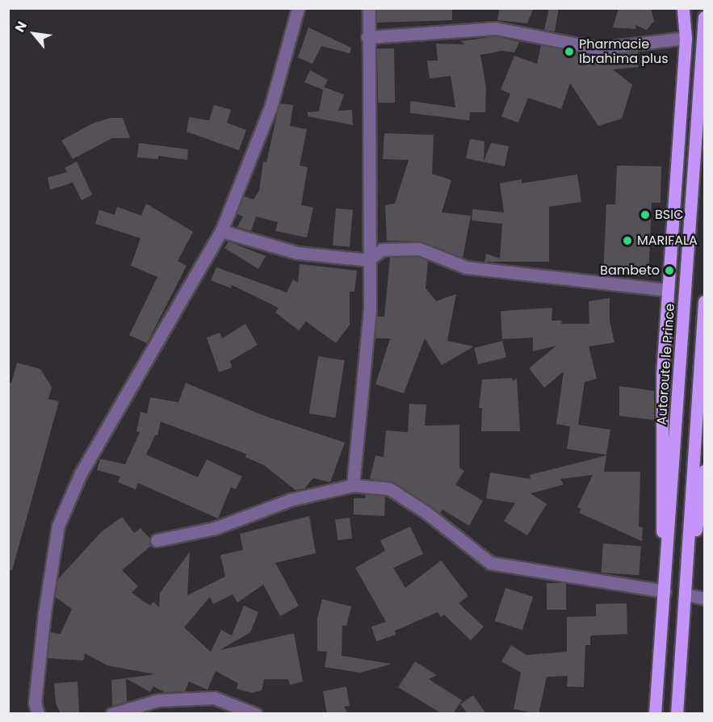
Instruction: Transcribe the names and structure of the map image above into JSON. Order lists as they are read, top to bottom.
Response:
{
  "streets": {
    "main road": ["Autoroute le Prince"]
  },
  "places": [
    "Pharmacie Ibrahima plus",
    "BSIC",
    "MARIFALA",
    "Bambeto"
  ],
  "north": "top left"
}
